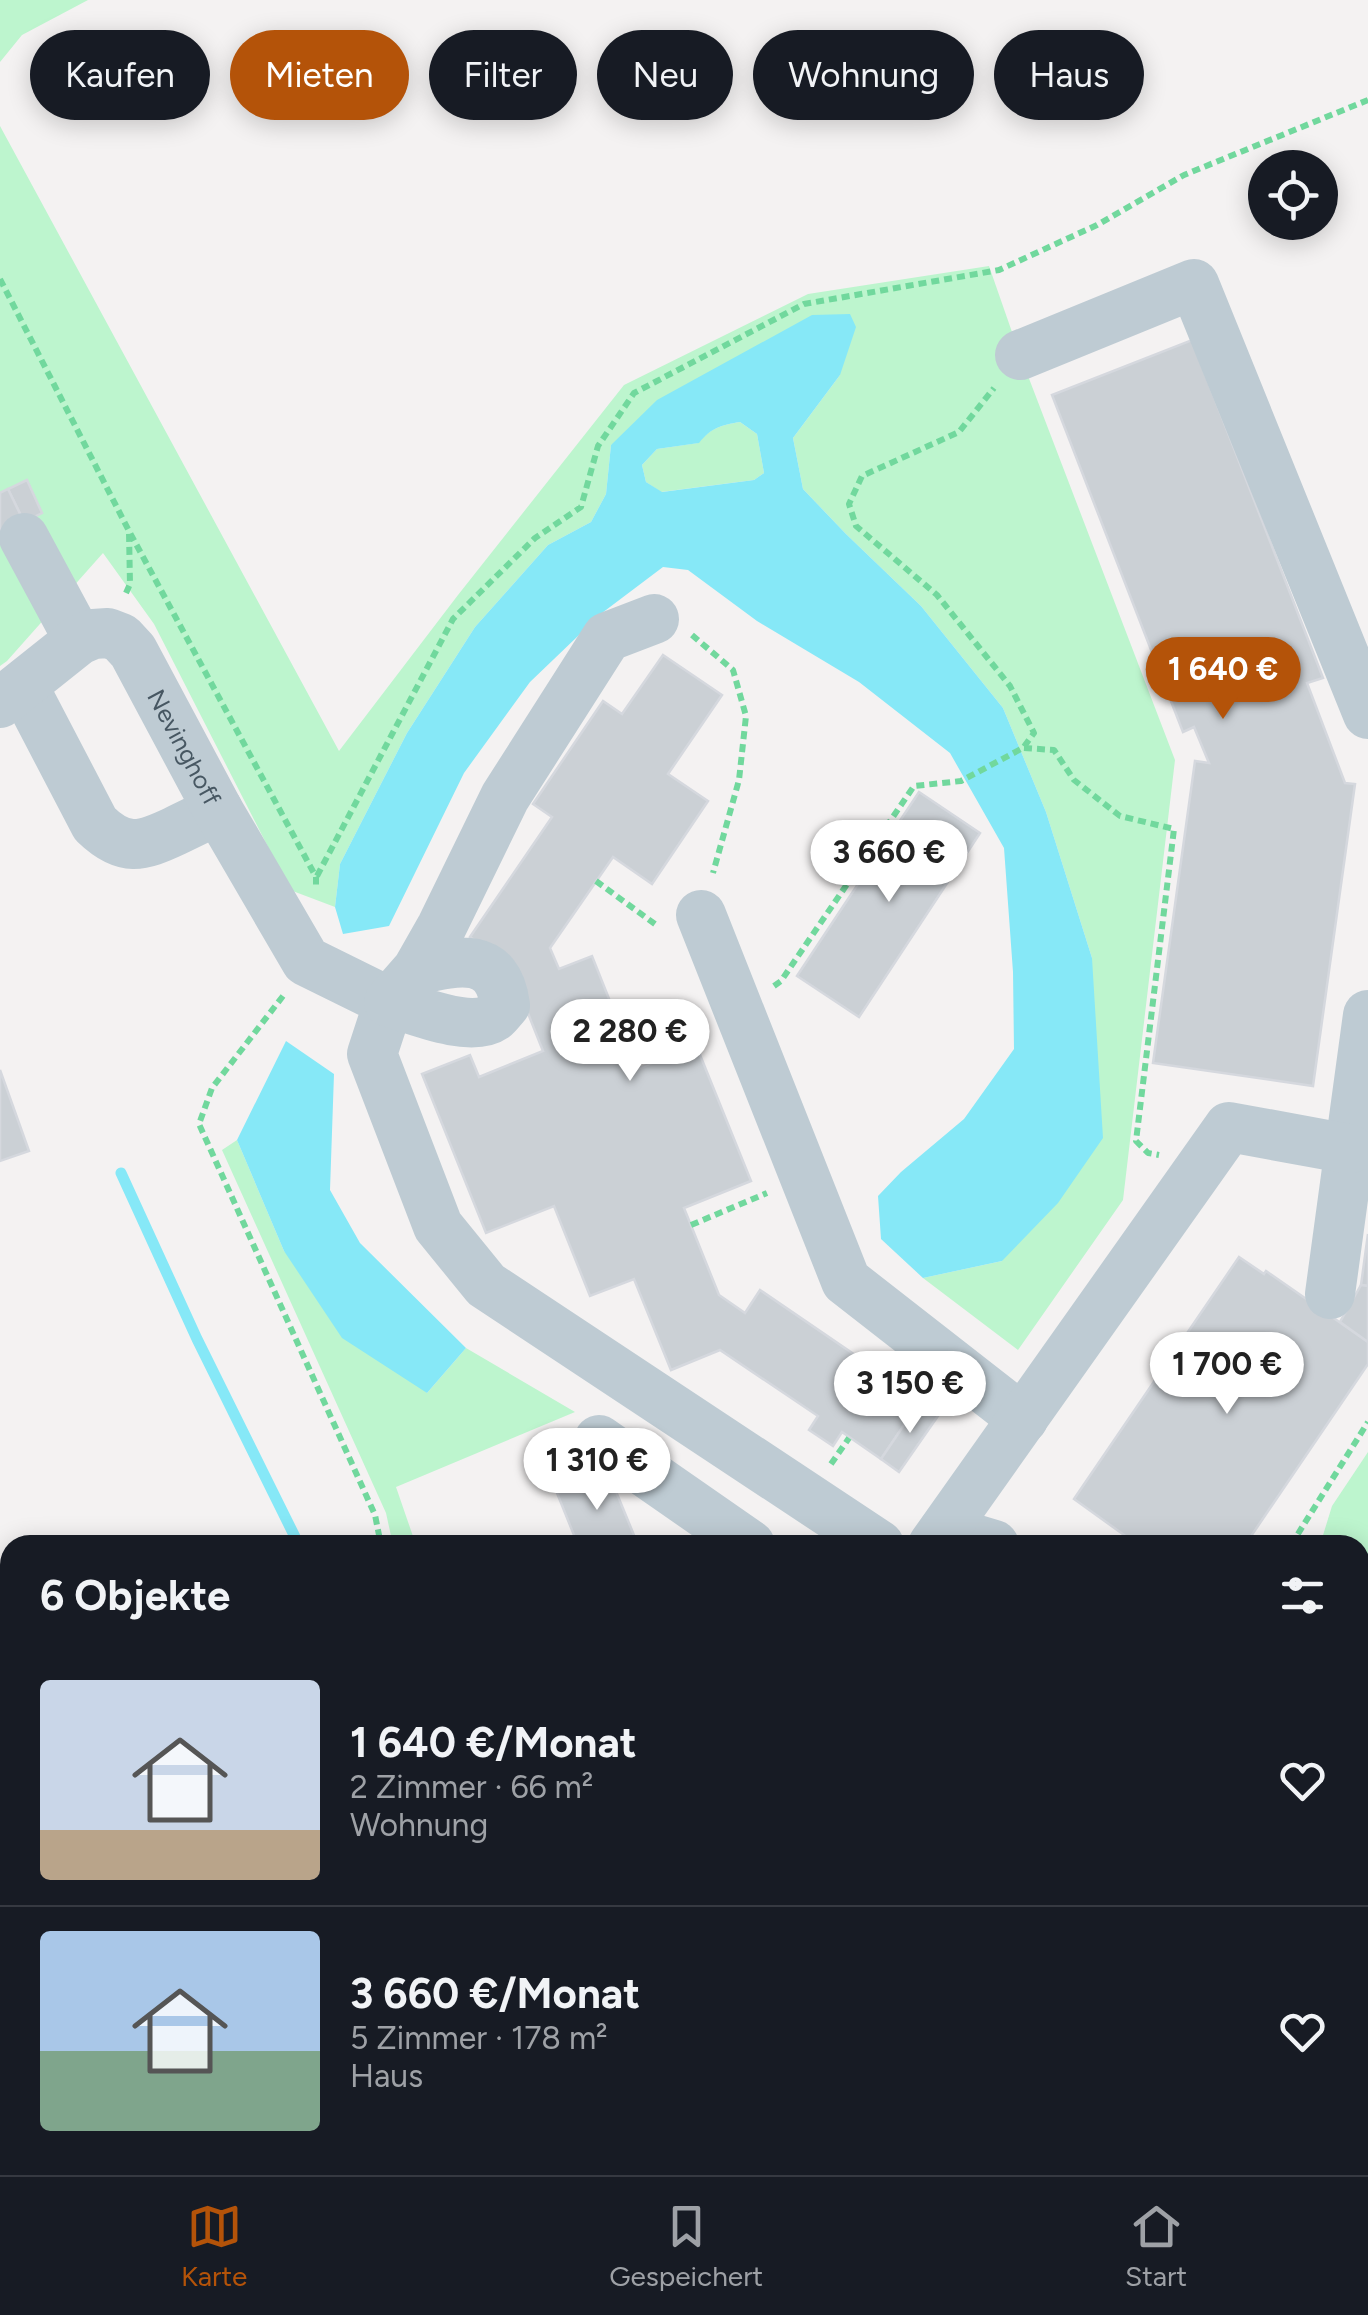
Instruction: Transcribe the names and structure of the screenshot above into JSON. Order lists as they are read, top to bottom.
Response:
{
  "streets": {
    "street": ["Nevinghoff"]
  },
  "page": {
    "chip": [
      "Kaufen",
      "Mieten",
      "Filter",
      "Neu",
      "Wohnung",
      "Haus"
    ],
    "price": [
      "1 640 €",
      "3 660 €",
      "2 280 €",
      "1 700 €",
      "3 150 €",
      "1 310 €"
    ],
    "heading": "6 Objekte",
    "list": [
      {
        "name": "1 640 €/Monat",
        "note": "2 Zimmer · 66 m² · Wohnung"
      },
      {
        "name": "3 660 €/Monat",
        "note": "5 Zimmer · 178 m² · Haus"
      }
    ],
    "tabs": ["Karte", "Gespeichert", "Start"]
  }
}
